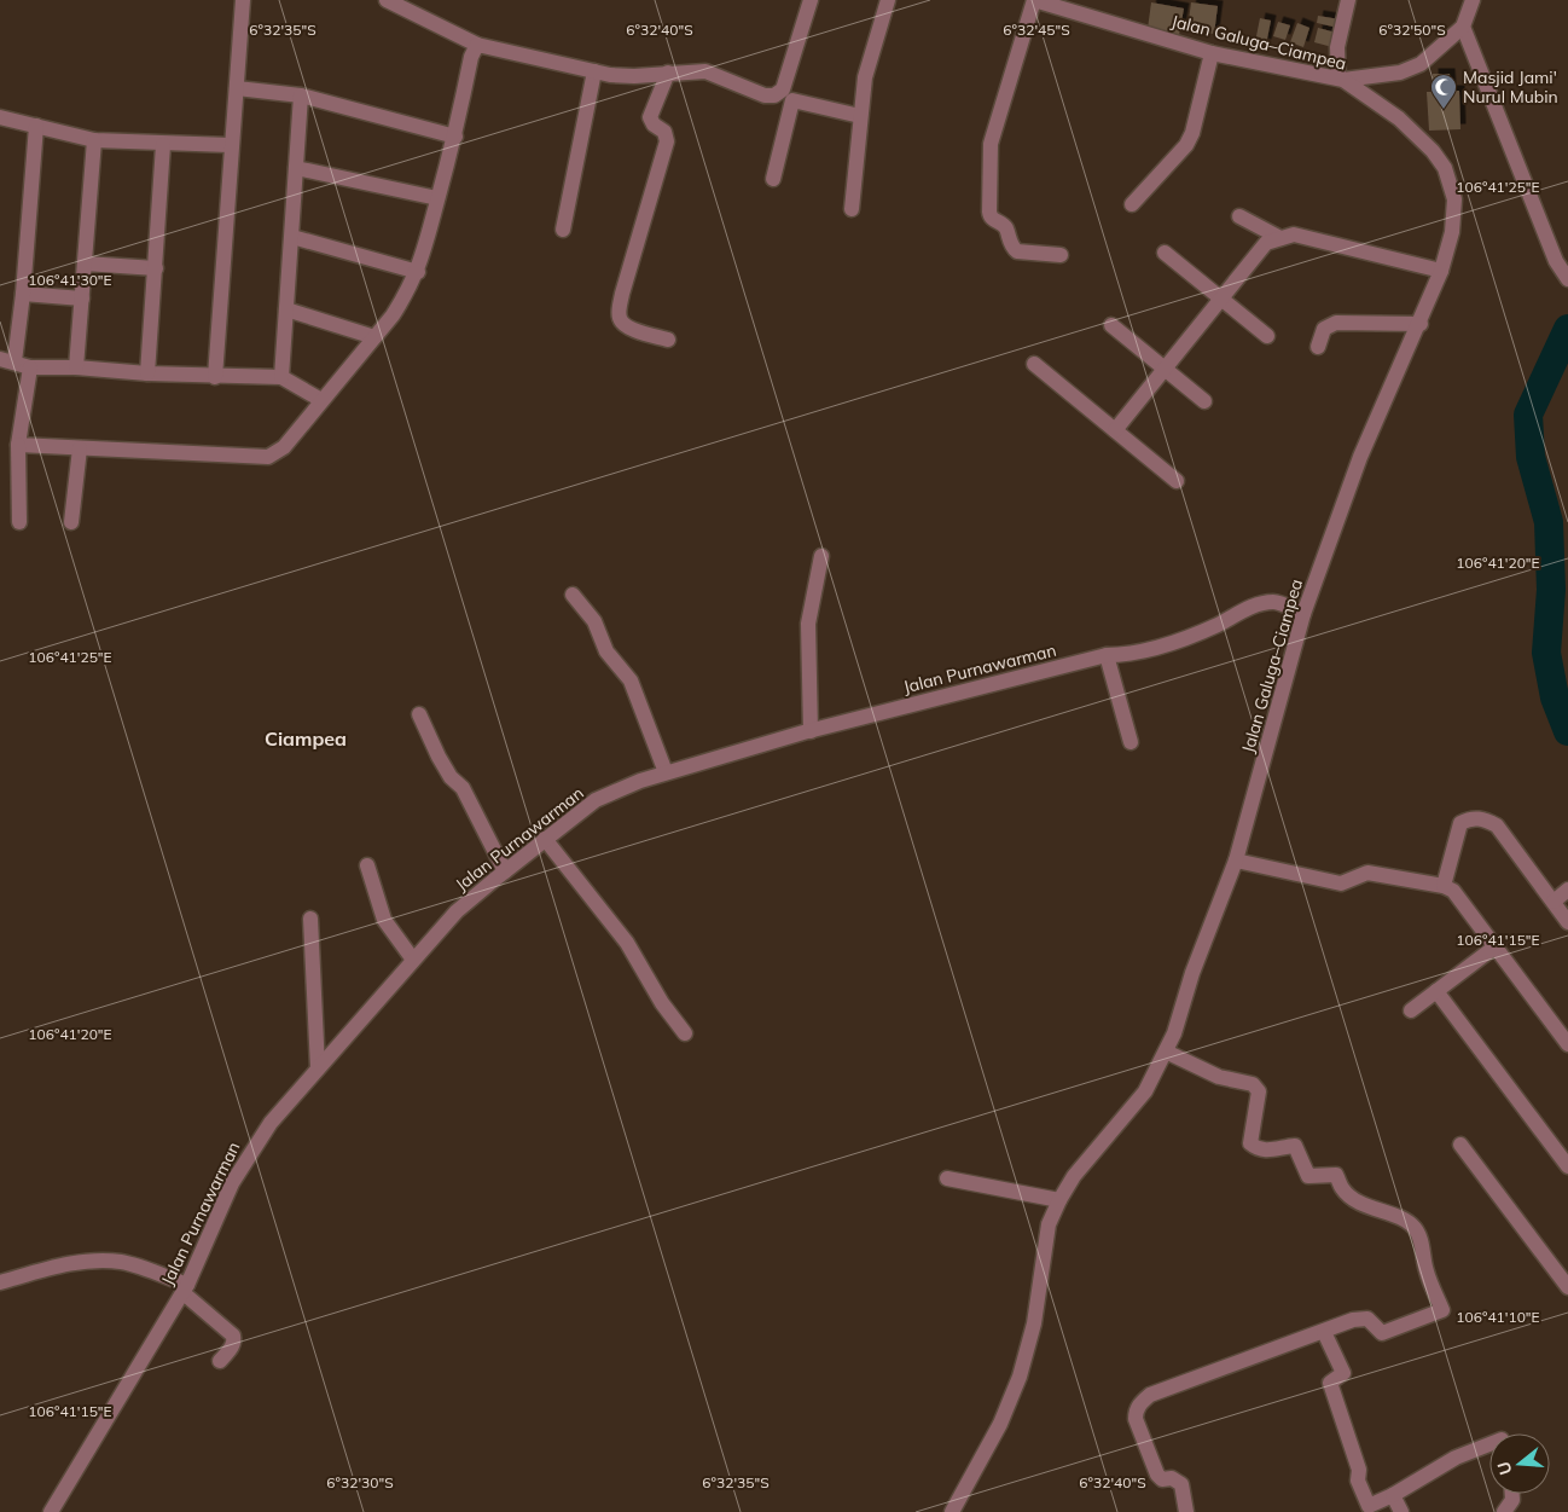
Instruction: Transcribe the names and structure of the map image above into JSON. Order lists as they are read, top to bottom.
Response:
{
  "streets": {
    "street": ["Jalan Galuga–Ciampea", "Jalan Purnawarman"]
  },
  "crossings": [
    ["Jalan Galuga–Ciampea", "Jalan Purnawarman"]
  ],
  "districts": ["Ciampea"],
  "places": {
    "mosque": ["Masjid Jami' Nurul Mubin"]
  },
  "north": "left",
  "coordinates": [
    "6°32'35\"S",
    "6°32'40\"S",
    "6°32'45\"S",
    "6°32'50\"S",
    "106°41'25\"E",
    "106°41'30\"E",
    "106°41'20\"E",
    "106°41'15\"E",
    "106°41'10\"E",
    "6°32'30\"S"
  ]
}
